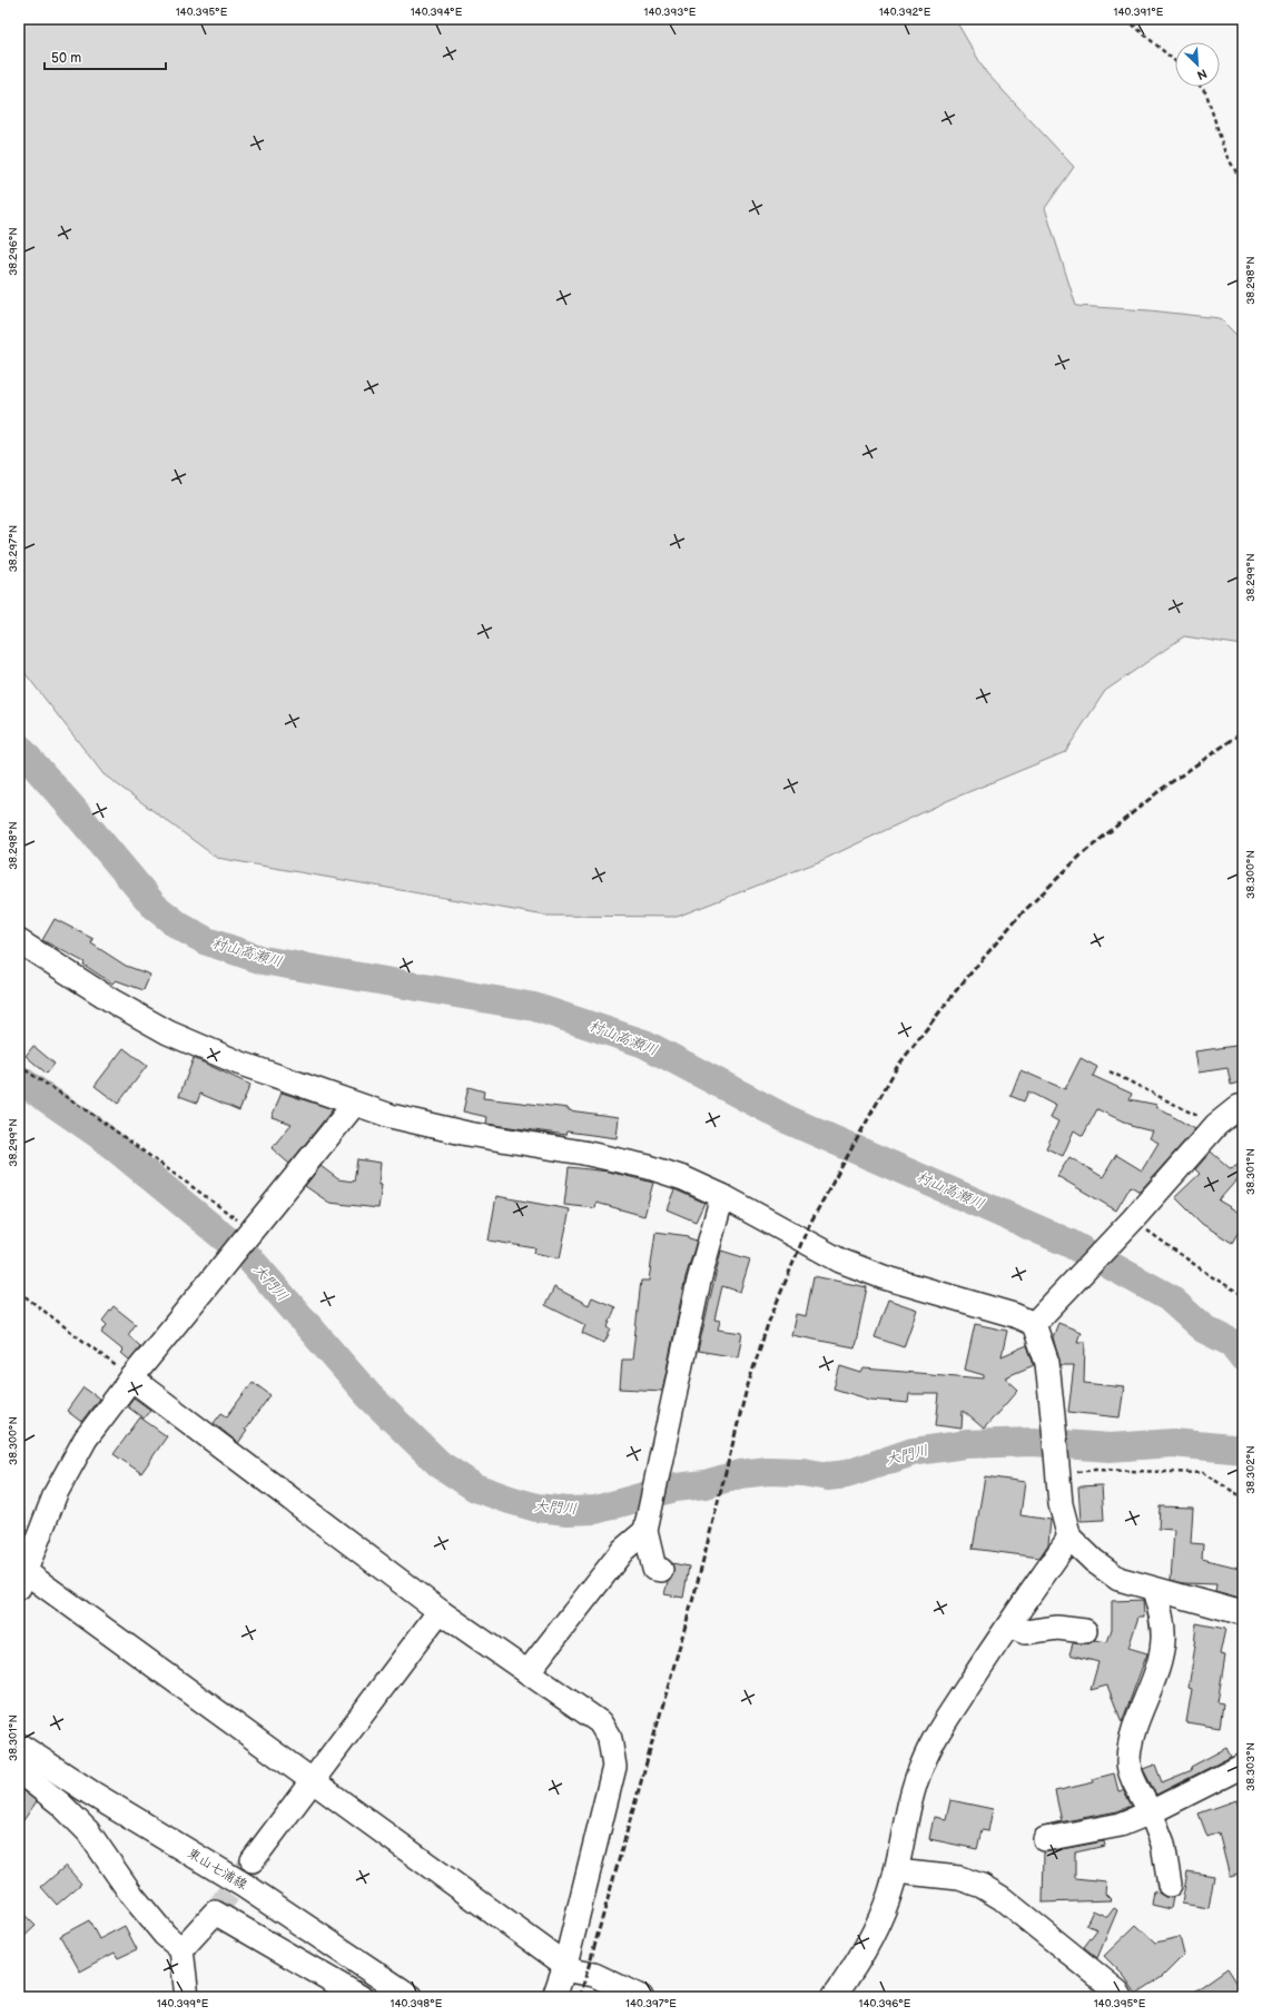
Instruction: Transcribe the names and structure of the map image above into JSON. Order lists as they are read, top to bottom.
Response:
{
  "streets": {
    "main road": ["東山七浦線"]
  },
  "water": ["村山高瀬川", "大門川"],
  "scale_bar": "50 m",
  "north": "bottom right",
  "coordinates": [
    "140.395°E",
    "140.394°E",
    "140.393°E",
    "140.392°E",
    "140.391°E",
    "38.296°N",
    "38.298°N",
    "38.297°N",
    "38.299°N",
    "38.300°N",
    "38.301°N",
    "38.302°N",
    "38.303°N",
    "140.399°E",
    "140.398°E",
    "140.397°E",
    "140.396°E"
  ]
}
